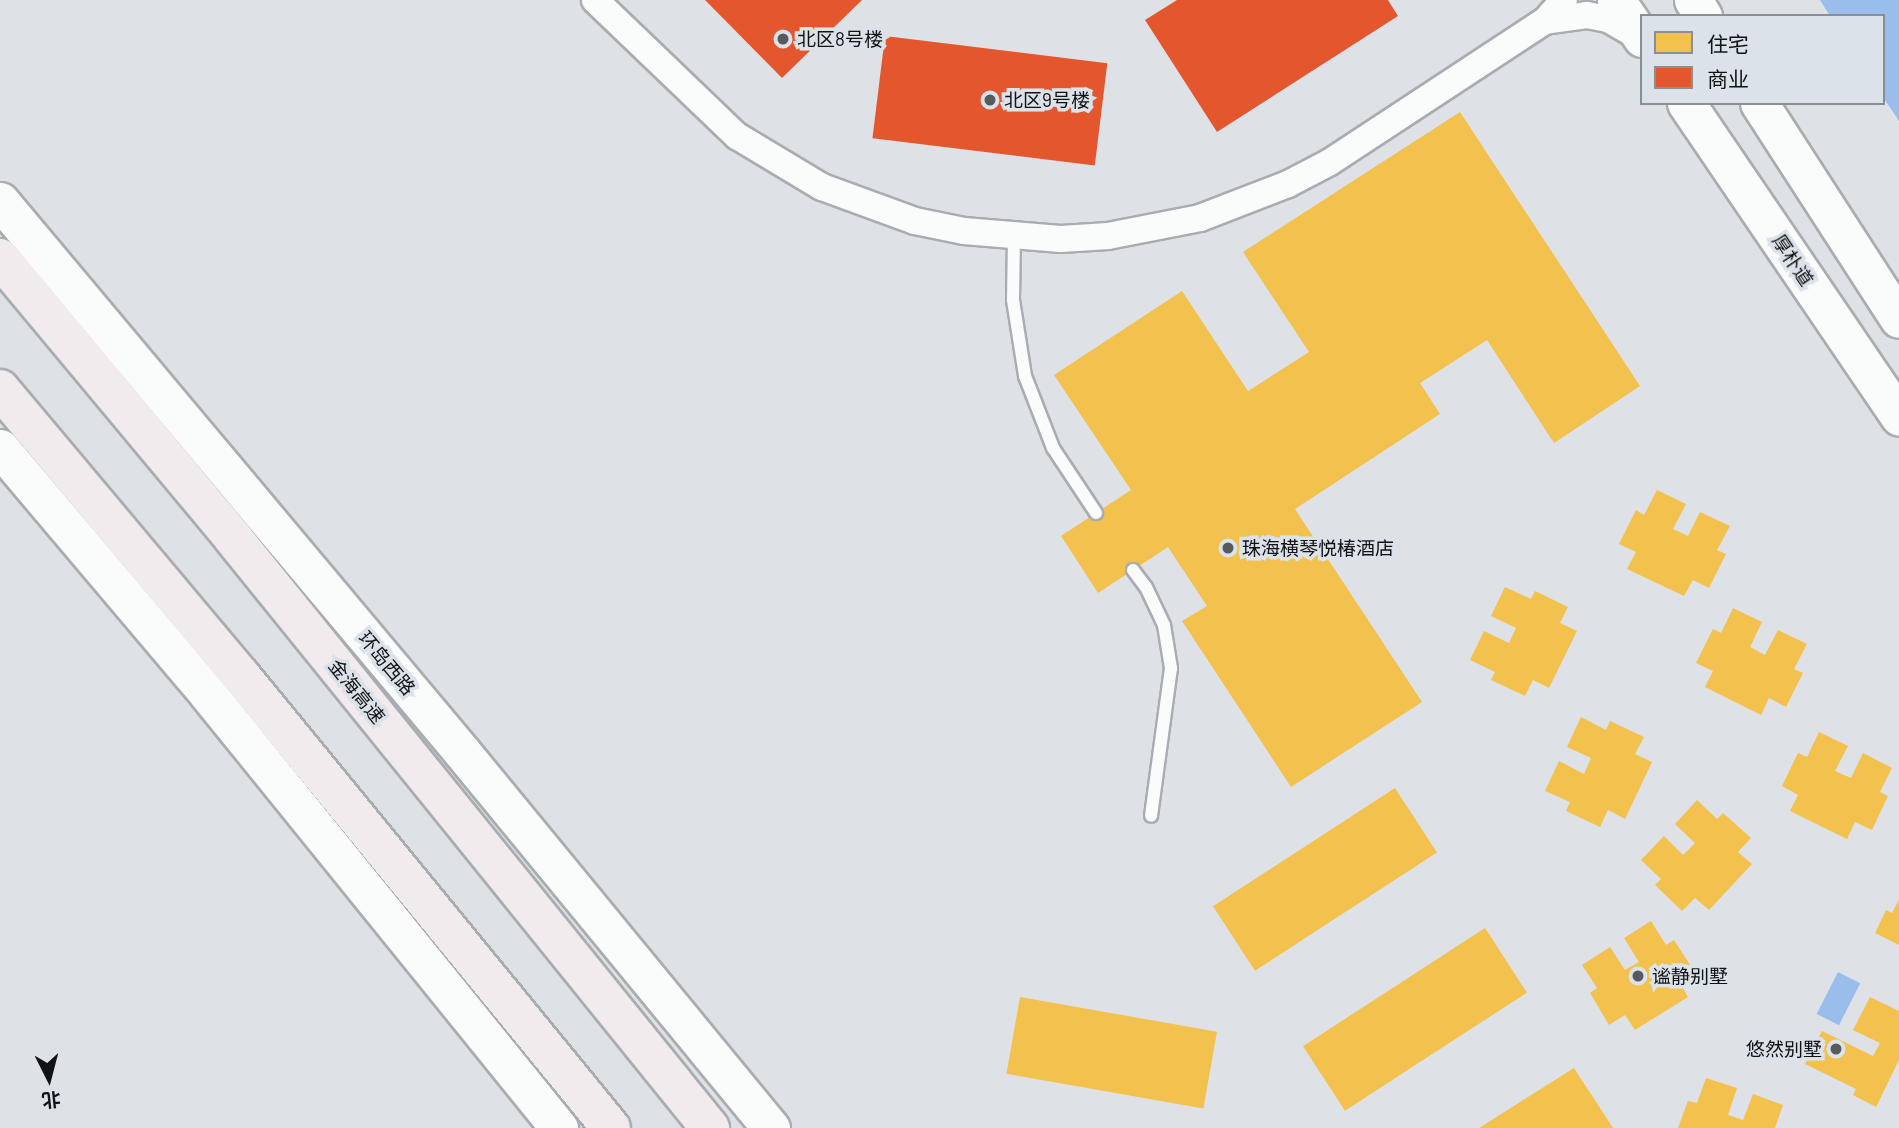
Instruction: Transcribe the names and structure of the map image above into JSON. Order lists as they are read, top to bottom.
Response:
{
  "streets": {
    "highway": ["金海高速"],
    "street": ["厚朴道", "环岛西路"]
  },
  "places": [
    "北区8号楼",
    "北区9号楼",
    "珠海横琴悦椿酒店",
    "谧静别墅",
    "悠然别墅"
  ],
  "legend": ["住宅", "商业"],
  "north": "bottom"
}
